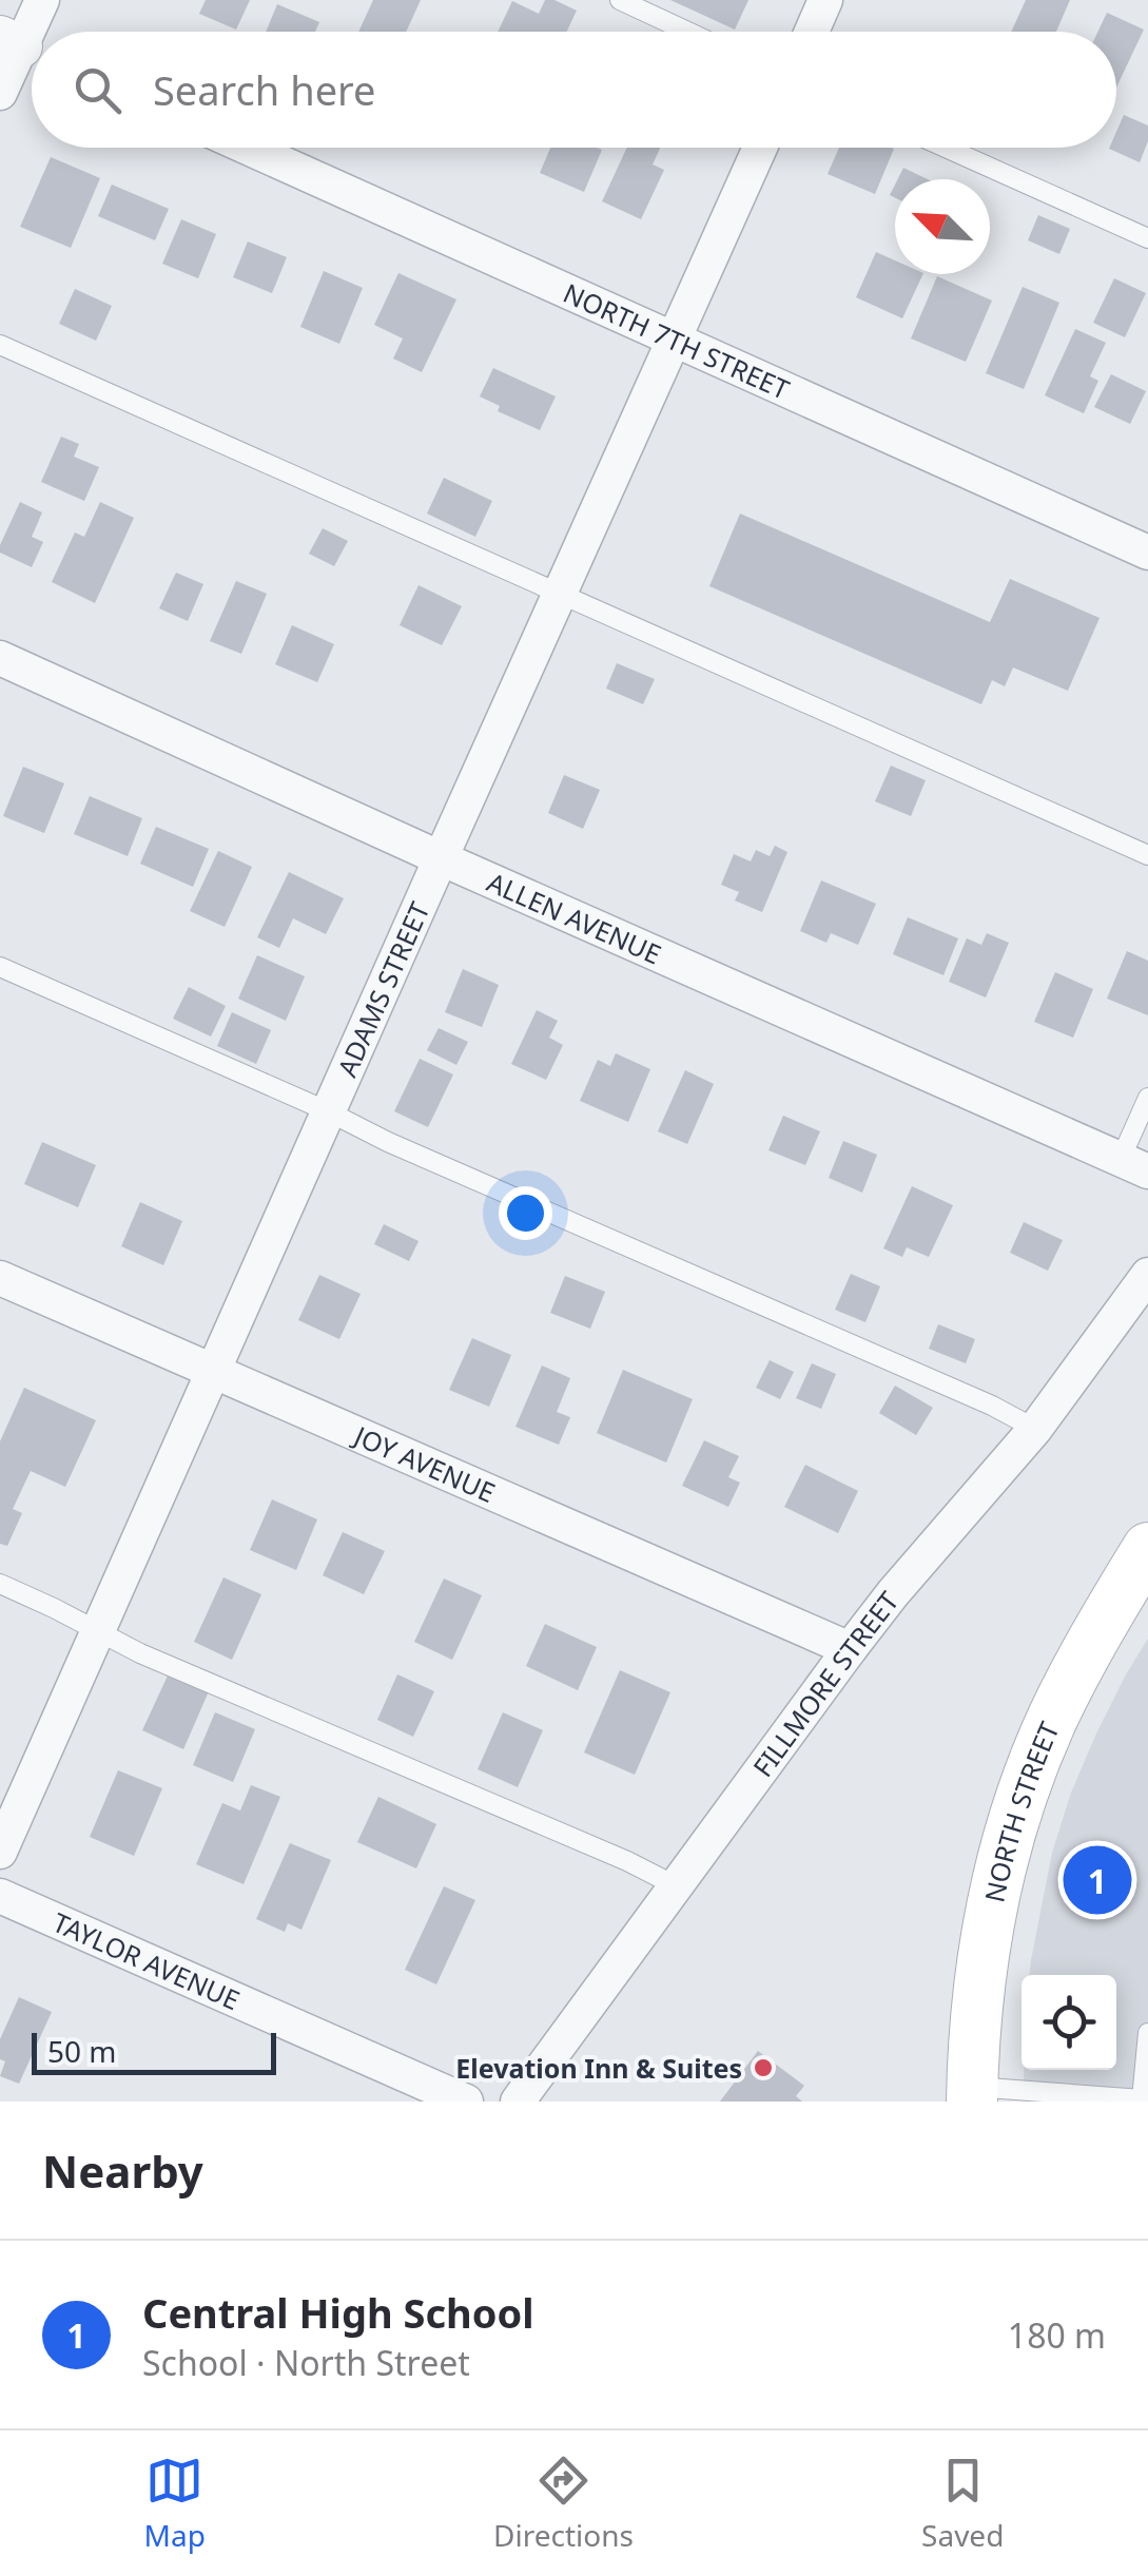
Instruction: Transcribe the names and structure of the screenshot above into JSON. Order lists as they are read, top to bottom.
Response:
{
  "streets": {
    "main road": ["NORTH STREET"],
    "street": [
      "NORTH 7TH STREET",
      "ALLEN AVENUE",
      "ADAMS STREET",
      "JOY AVENUE",
      "FILLMORE STREET",
      "TAYLOR AVENUE"
    ]
  },
  "crossings": [
    ["NORTH 7TH STREET", "ADAMS STREET"],
    ["ALLEN AVENUE", "ADAMS STREET"],
    ["ADAMS STREET", "JOY AVENUE"],
    ["JOY AVENUE", "FILLMORE STREET"]
  ],
  "places": ["Elevation Inn & Suites"],
  "scale_bar": "50 m",
  "north": "top left",
  "page": {
    "search": "Search here",
    "pins": "1",
    "scale": "50 m",
    "heading": "Nearby",
    "list": [
      {
        "mark": "1",
        "name": "Central High School",
        "note": "School · North Street",
        "value": "180 m"
      }
    ],
    "nav": ["Map", "Directions", "Saved"]
  }
}
